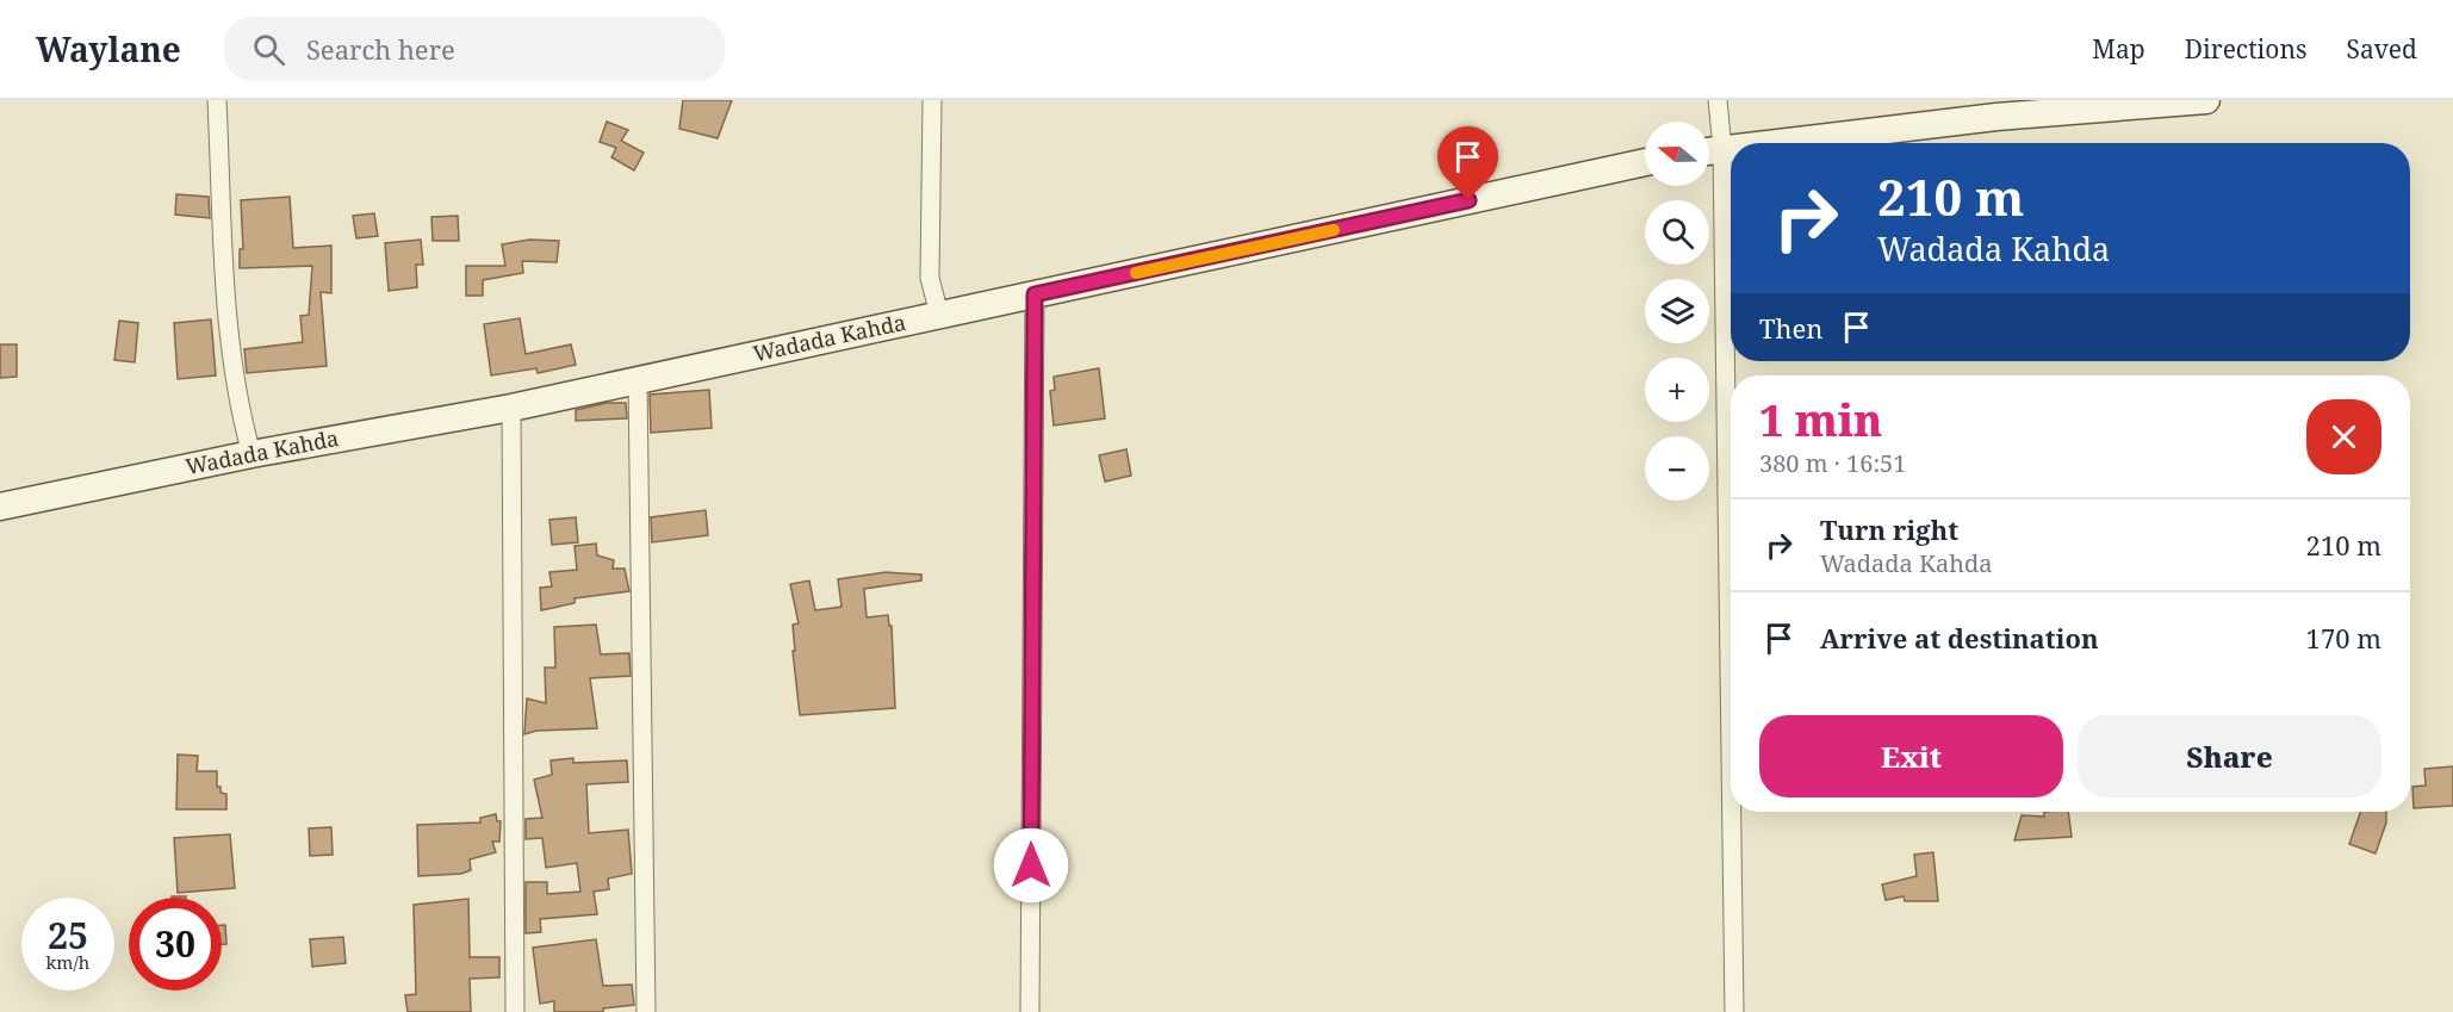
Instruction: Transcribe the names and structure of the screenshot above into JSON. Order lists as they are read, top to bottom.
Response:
{
  "streets": {
    "main road": ["Wadada Kahda"]
  },
  "north": "left",
  "page": {
    "header": "Waylane",
    "search": "Search here",
    "nav": ["Map", "Directions", "Saved"],
    "map_buttons": ["+", "−"],
    "turn": ["210 m", "Wadada Kahda"],
    "then": "Then",
    "heading": ["1 min", "380 m · 16:51"],
    "list": [
      {
        "name": "Turn right",
        "note": "Wadada Kahda",
        "value": "210 m"
      },
      {
        "name": "Arrive at destination",
        "value": "170 m"
      }
    ],
    "buttons": ["Exit", "Share"],
    "speed": "25 km/h",
    "limit": "30"
  }
}
